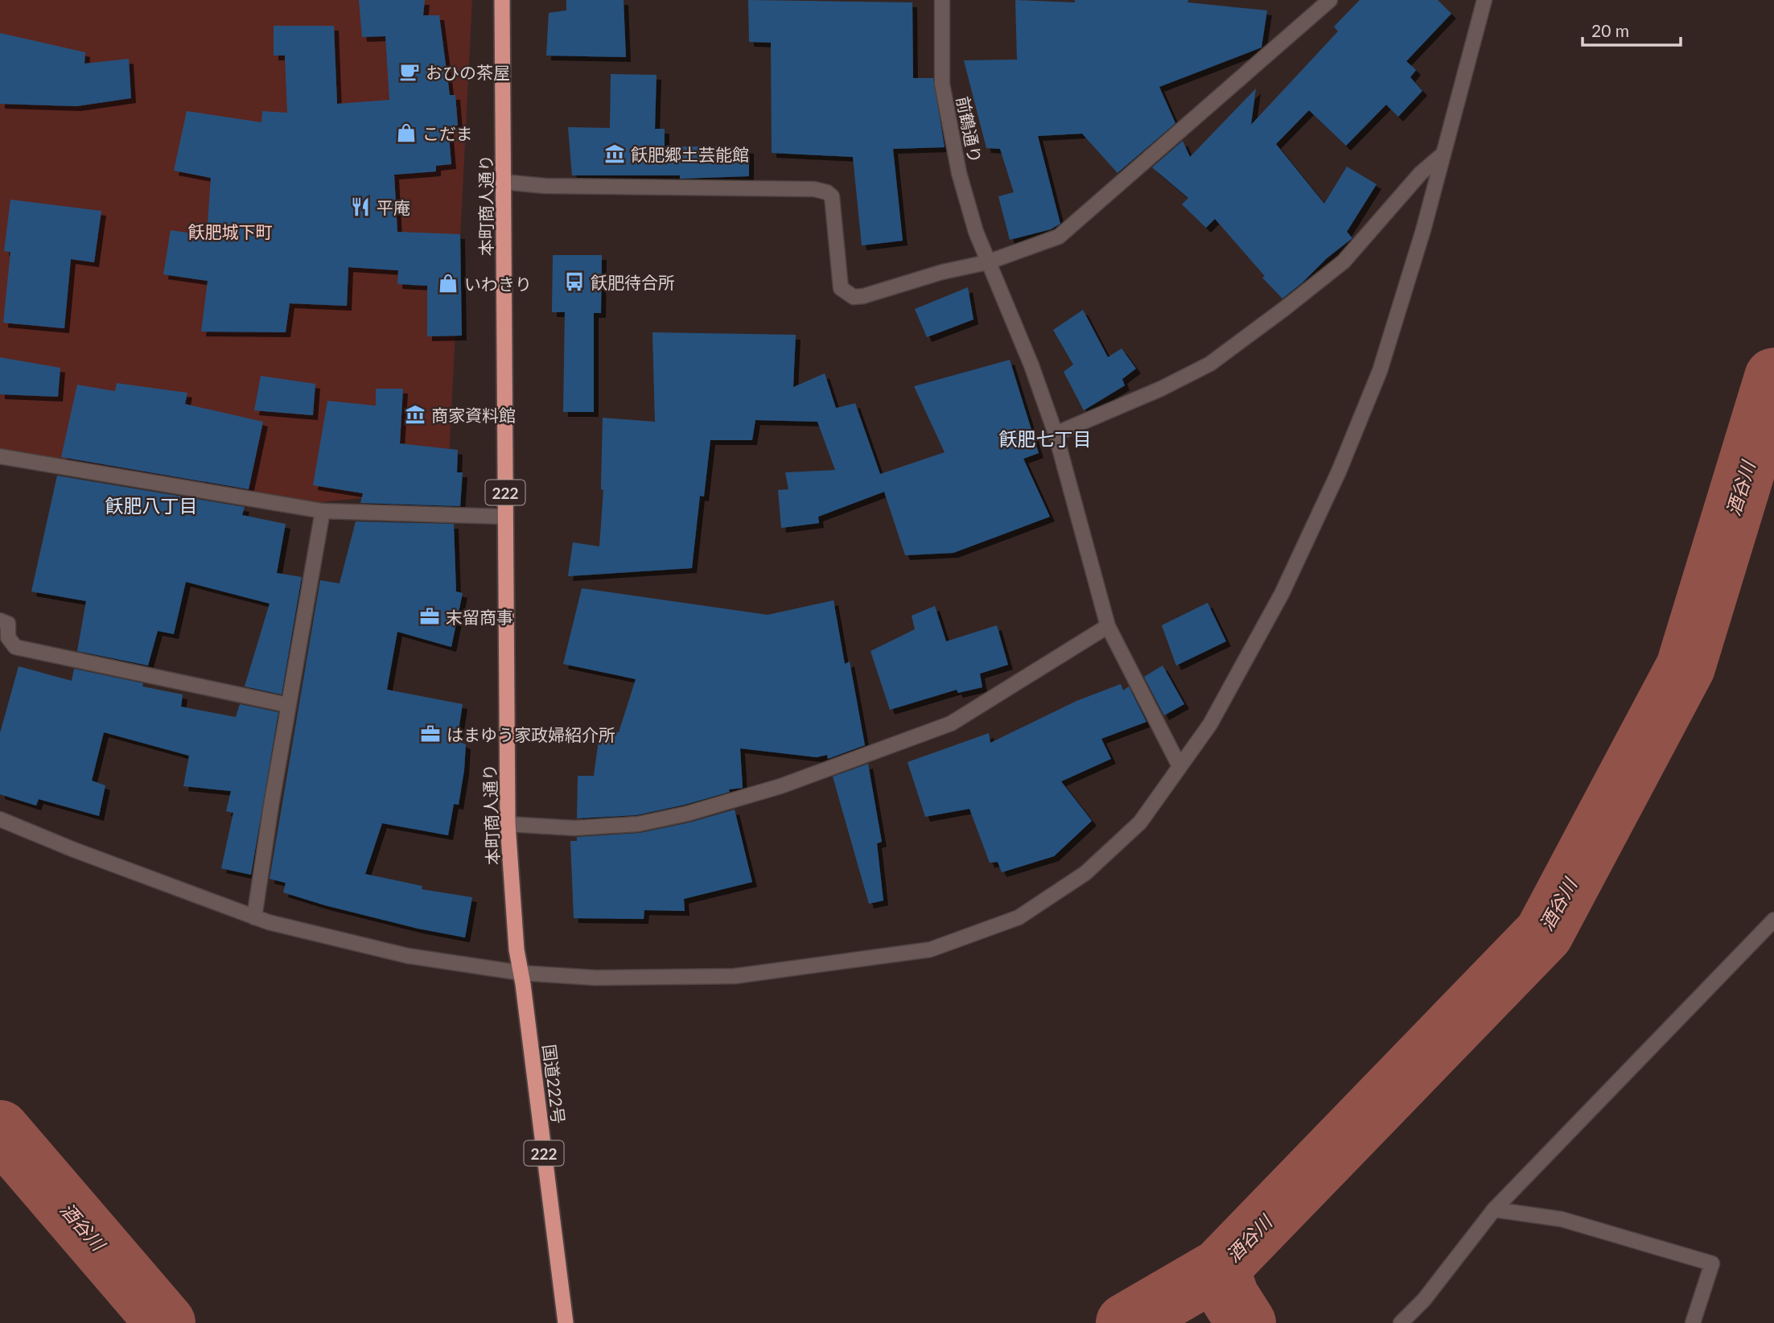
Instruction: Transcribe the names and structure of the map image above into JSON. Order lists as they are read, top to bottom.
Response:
{
  "streets": {
    "highway": ["本町商人通り", "222", "国道222号"],
    "street": ["前鶴通り"]
  },
  "crossings": [
    ["本町商人通り", "国道222号"]
  ],
  "districts": ["飫肥七丁目", "飫肥八丁目"],
  "water": ["酒谷川"],
  "parks": ["飫肥城下町"],
  "places": {
    "cafe": ["おひの茶屋"],
    "shop": ["こだま", "いわきり"],
    "museum": ["飫肥郷土芸能館", "商家資料館"],
    "restaurant": ["平庵"],
    "bus stop": ["飫肥待合所"],
    "office": ["末留商事", "はまゆう家政婦紹介所"]
  },
  "scale_bar": "20 m"
}
